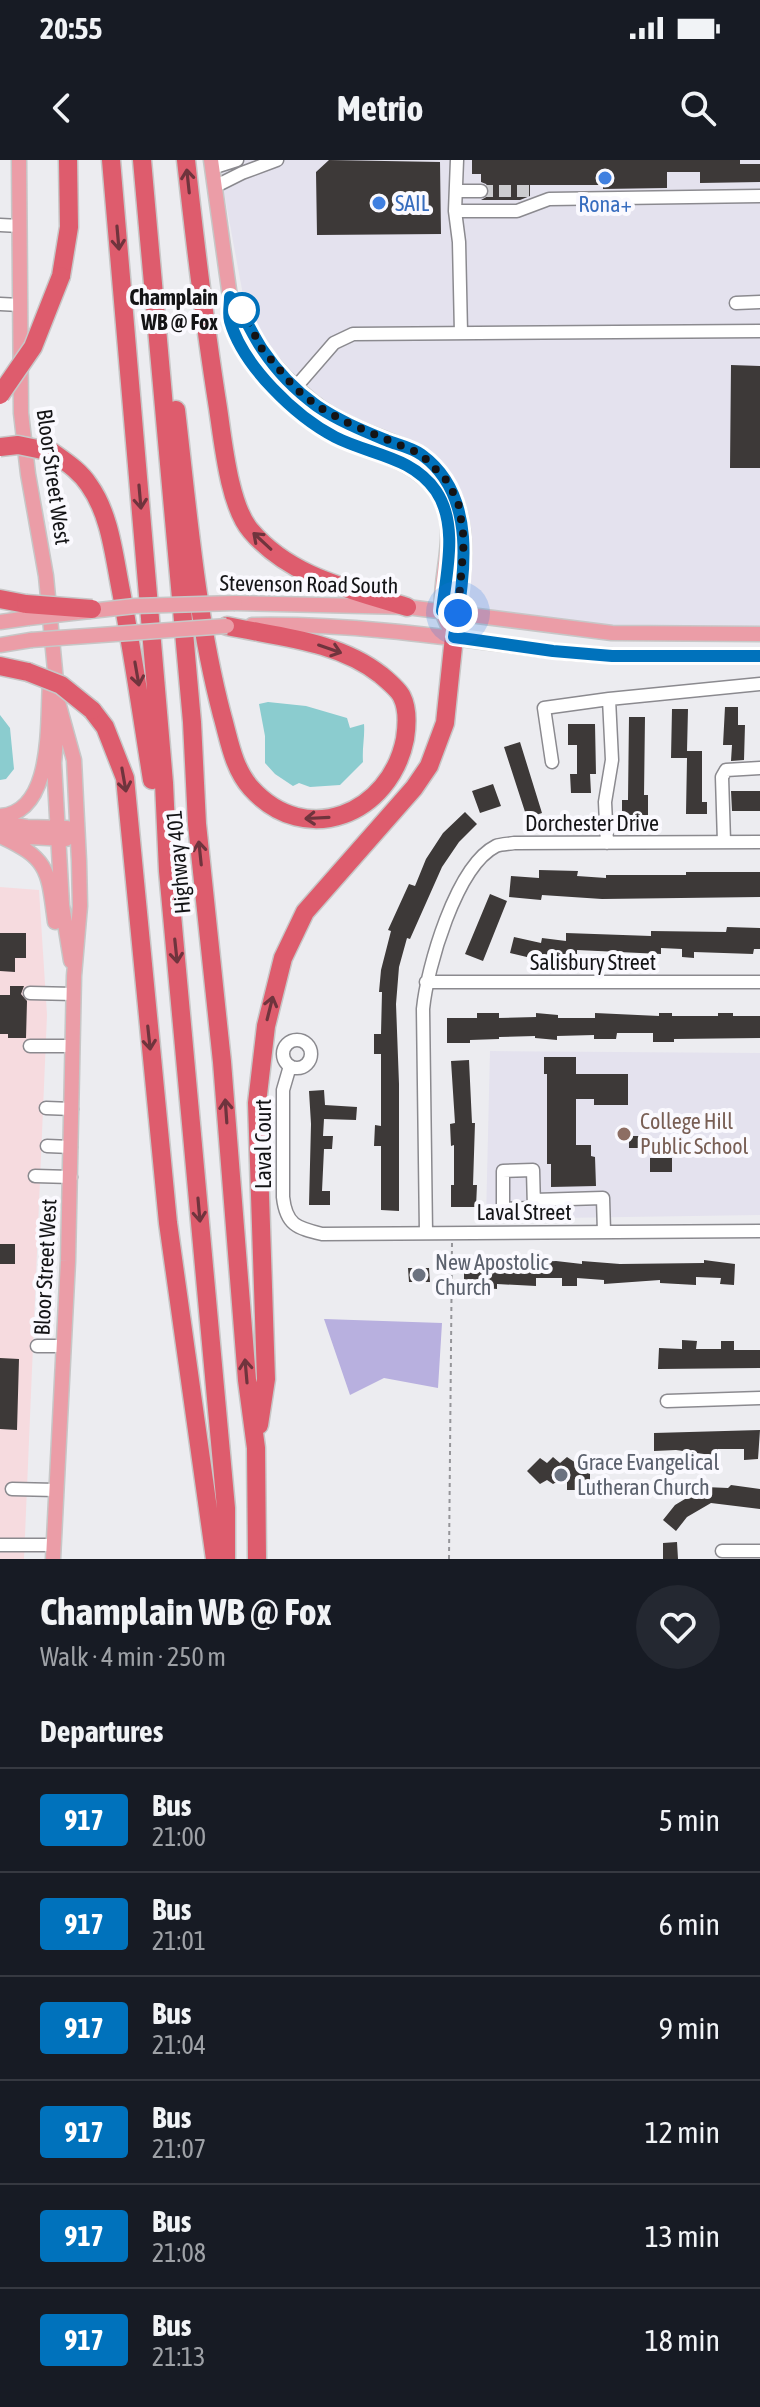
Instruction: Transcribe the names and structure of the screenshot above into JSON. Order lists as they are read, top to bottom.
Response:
{
  "streets": {
    "highway": ["Highway 401"],
    "main road": ["Bloor Street West", "Stevenson Road South"],
    "street": [
      "Dorchester Drive",
      "Salisbury Street",
      "Laval Court",
      "Laval Street"
    ]
  },
  "crossings": [
    ["Dorchester Drive", "Salisbury Street"],
    ["Dorchester Drive", "Laval Street"],
    ["Laval Court", "Laval Street"]
  ],
  "places": [
    "Rona+",
    "SAIL",
    "Champlain WB @ Fox",
    "College Hill Public School",
    "New Apostolic Church",
    "Grace Evangelical Lutheran Church"
  ],
  "lines": ["bus line 917"],
  "page": {
    "status": "20:55",
    "header": "Metrio",
    "heading": [
      ["Champlain WB @ Fox", "Walk · 4 min · 250 m"],
      "Departures"
    ],
    "list": [
      {
        "mark": "917",
        "name": "Bus",
        "note": "21:00",
        "value": "5 min"
      },
      {
        "mark": "917",
        "name": "Bus",
        "note": "21:01",
        "value": "6 min"
      },
      {
        "mark": "917",
        "name": "Bus",
        "note": "21:04",
        "value": "9 min"
      },
      {
        "mark": "917",
        "name": "Bus",
        "note": "21:07",
        "value": "12 min"
      },
      {
        "mark": "917",
        "name": "Bus",
        "note": "21:08",
        "value": "13 min"
      },
      {
        "mark": "917",
        "name": "Bus",
        "note": "21:13",
        "value": "18 min"
      }
    ]
  }
}
